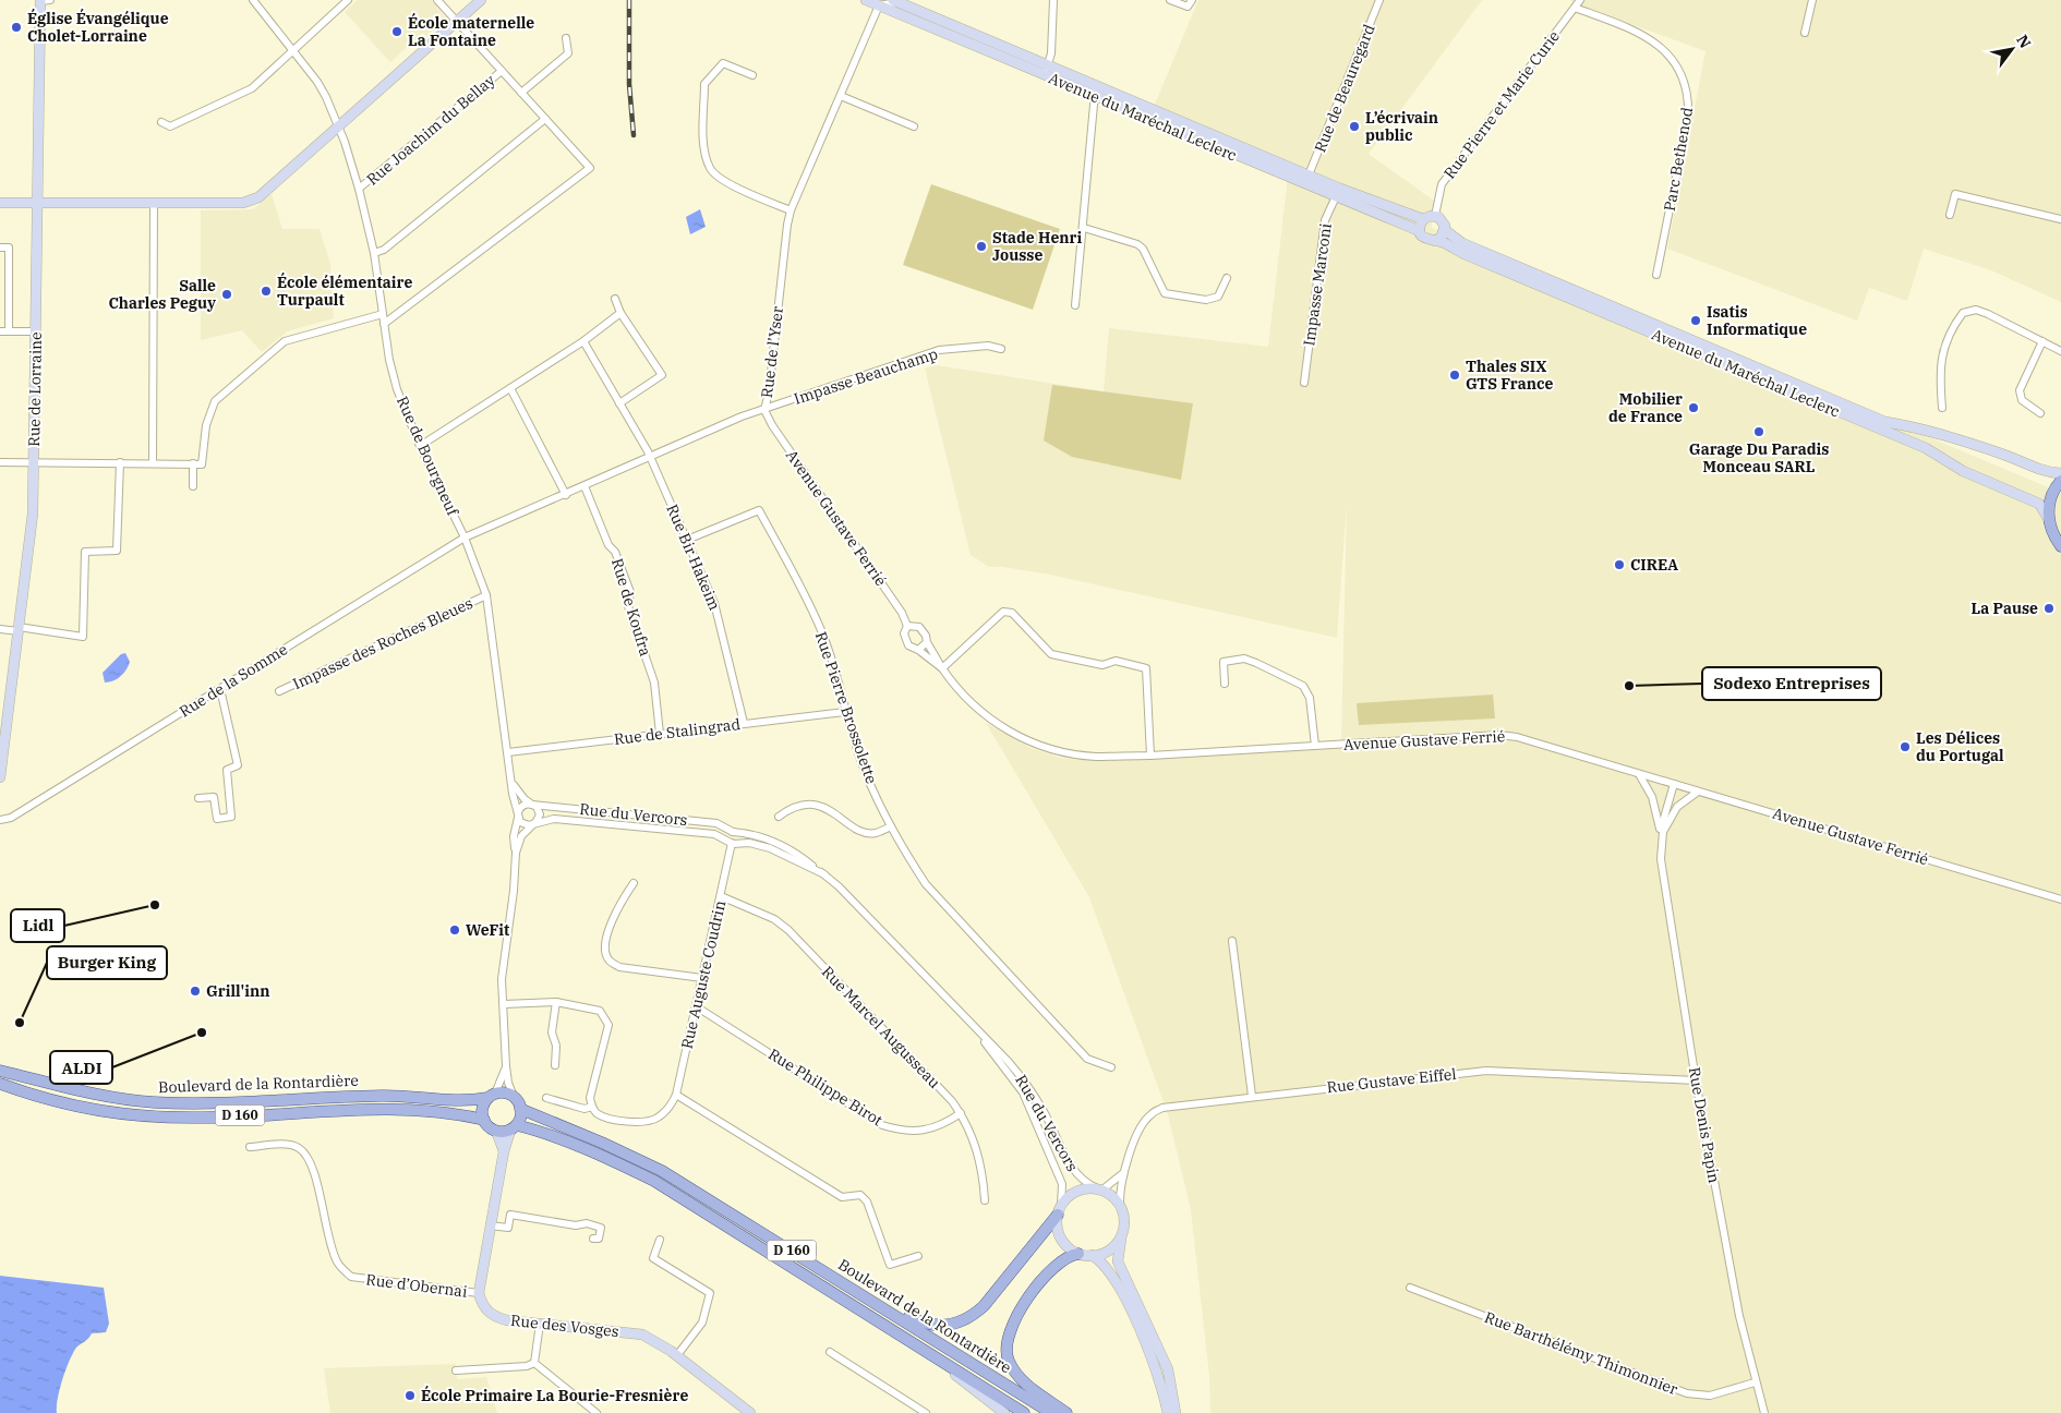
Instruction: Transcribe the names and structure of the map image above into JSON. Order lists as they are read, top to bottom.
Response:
{
  "streets": {
    "main road": [
      "Avenue du Maréchal Leclerc",
      "Rue de Lorraine",
      "Boulevard de la Rontardière",
      "D 160",
      "Rue des Vosges"
    ],
    "street": [
      "Rue de Beauregard",
      "Rue Pierre et Marie Curie",
      "Rue Joachim du Bellay",
      "Parc Bethenod",
      "Impasse Marconi",
      "Rue de l’Yser",
      "Impasse Beauchamp",
      "Rue de Bourgneuf",
      "Avenue Gustave Ferrié",
      "Rue Bir Hakeim",
      "Rue de Koufra",
      "Impasse des Roches Bleues",
      "Rue de la Somme",
      "Rue Pierre Brossolette",
      "Rue de Stalingrad",
      "Rue du Vercors",
      "Rue Auguste Coudrin",
      "Rue Marcel Augusseau",
      "Rue Gustave Eiffel",
      "Rue Philippe Birot",
      "Rue Denis Papin",
      "Rue d’Obernai",
      "Rue Barthélémy Thimonnier"
    ]
  },
  "crossings": [
    ["Rue de Beauregard", "Avenue du Maréchal Leclerc"],
    ["Rue Pierre et Marie Curie", "Avenue du Maréchal Leclerc"],
    ["Rue Pierre et Marie Curie", "Parc Bethenod"],
    ["Avenue du Maréchal Leclerc", "Impasse Marconi"],
    ["Avenue du Maréchal Leclerc", "Rue de l’Yser"],
    ["Rue Joachim du Bellay", "Rue de Bourgneuf"],
    ["Rue de l’Yser", "Impasse Beauchamp"],
    ["Rue de l’Yser", "Rue de Bourgneuf"],
    ["Rue de l’Yser", "Avenue Gustave Ferrié"],
    ["Rue de l’Yser", "Rue Bir Hakeim"],
    ["Rue de l’Yser", "Rue de Koufra"],
    ["Rue de l’Yser", "Rue de la Somme"],
    ["Impasse Beauchamp", "Avenue Gustave Ferrié"],
    ["Rue de Bourgneuf", "Impasse des Roches Bleues"],
    ["Rue de Bourgneuf", "Rue de la Somme"],
    ["Rue de Bourgneuf", "Rue de Stalingrad"],
    ["Rue de Bourgneuf", "Rue du Vercors"],
    ["Rue de Bourgneuf", "Boulevard de la Rontardière"],
    ["Avenue Gustave Ferrié", "Rue Denis Papin"],
    ["Rue Bir Hakeim", "Rue Pierre Brossolette"],
    ["Rue Bir Hakeim", "Rue de Stalingrad"],
    ["Rue de Koufra", "Rue de Stalingrad"],
    ["Rue Pierre Brossolette", "Rue de Stalingrad"],
    ["Rue du Vercors", "Rue Auguste Coudrin"],
    ["Rue du Vercors", "Rue Gustave Eiffel"],
    ["Rue Auguste Coudrin", "Rue Marcel Augusseau"],
    ["Rue Auguste Coudrin", "Rue Philippe Birot"],
    ["Rue Marcel Augusseau", "Rue Philippe Birot"],
    ["Rue Gustave Eiffel", "Rue Denis Papin"],
    ["Rue Denis Papin", "Rue Barthélémy Thimonnier"],
    ["Rue d’Obernai", "Rue des Vosges"]
  ],
  "places": [
    "Église Évangélique Cholet-Lorraine",
    "École maternelle La Fontaine",
    "L’écrivain public",
    "Stade Henri Jousse",
    "École élémentaire Turpault",
    "Salle Charles Peguy",
    "Isatis Informatique",
    "Thales SIX GTS France",
    "Mobilier de France",
    "Garage Du Paradis Monceau SARL",
    "CIREA",
    "La Pause",
    "Sodexo Entreprises",
    "Les Délices du Portugal",
    "Lidl",
    "WeFit",
    "Grill'inn",
    "Burger King",
    "ALDI",
    "École Primaire La Bourie-Fresnière"
  ],
  "north": "top right"
}
